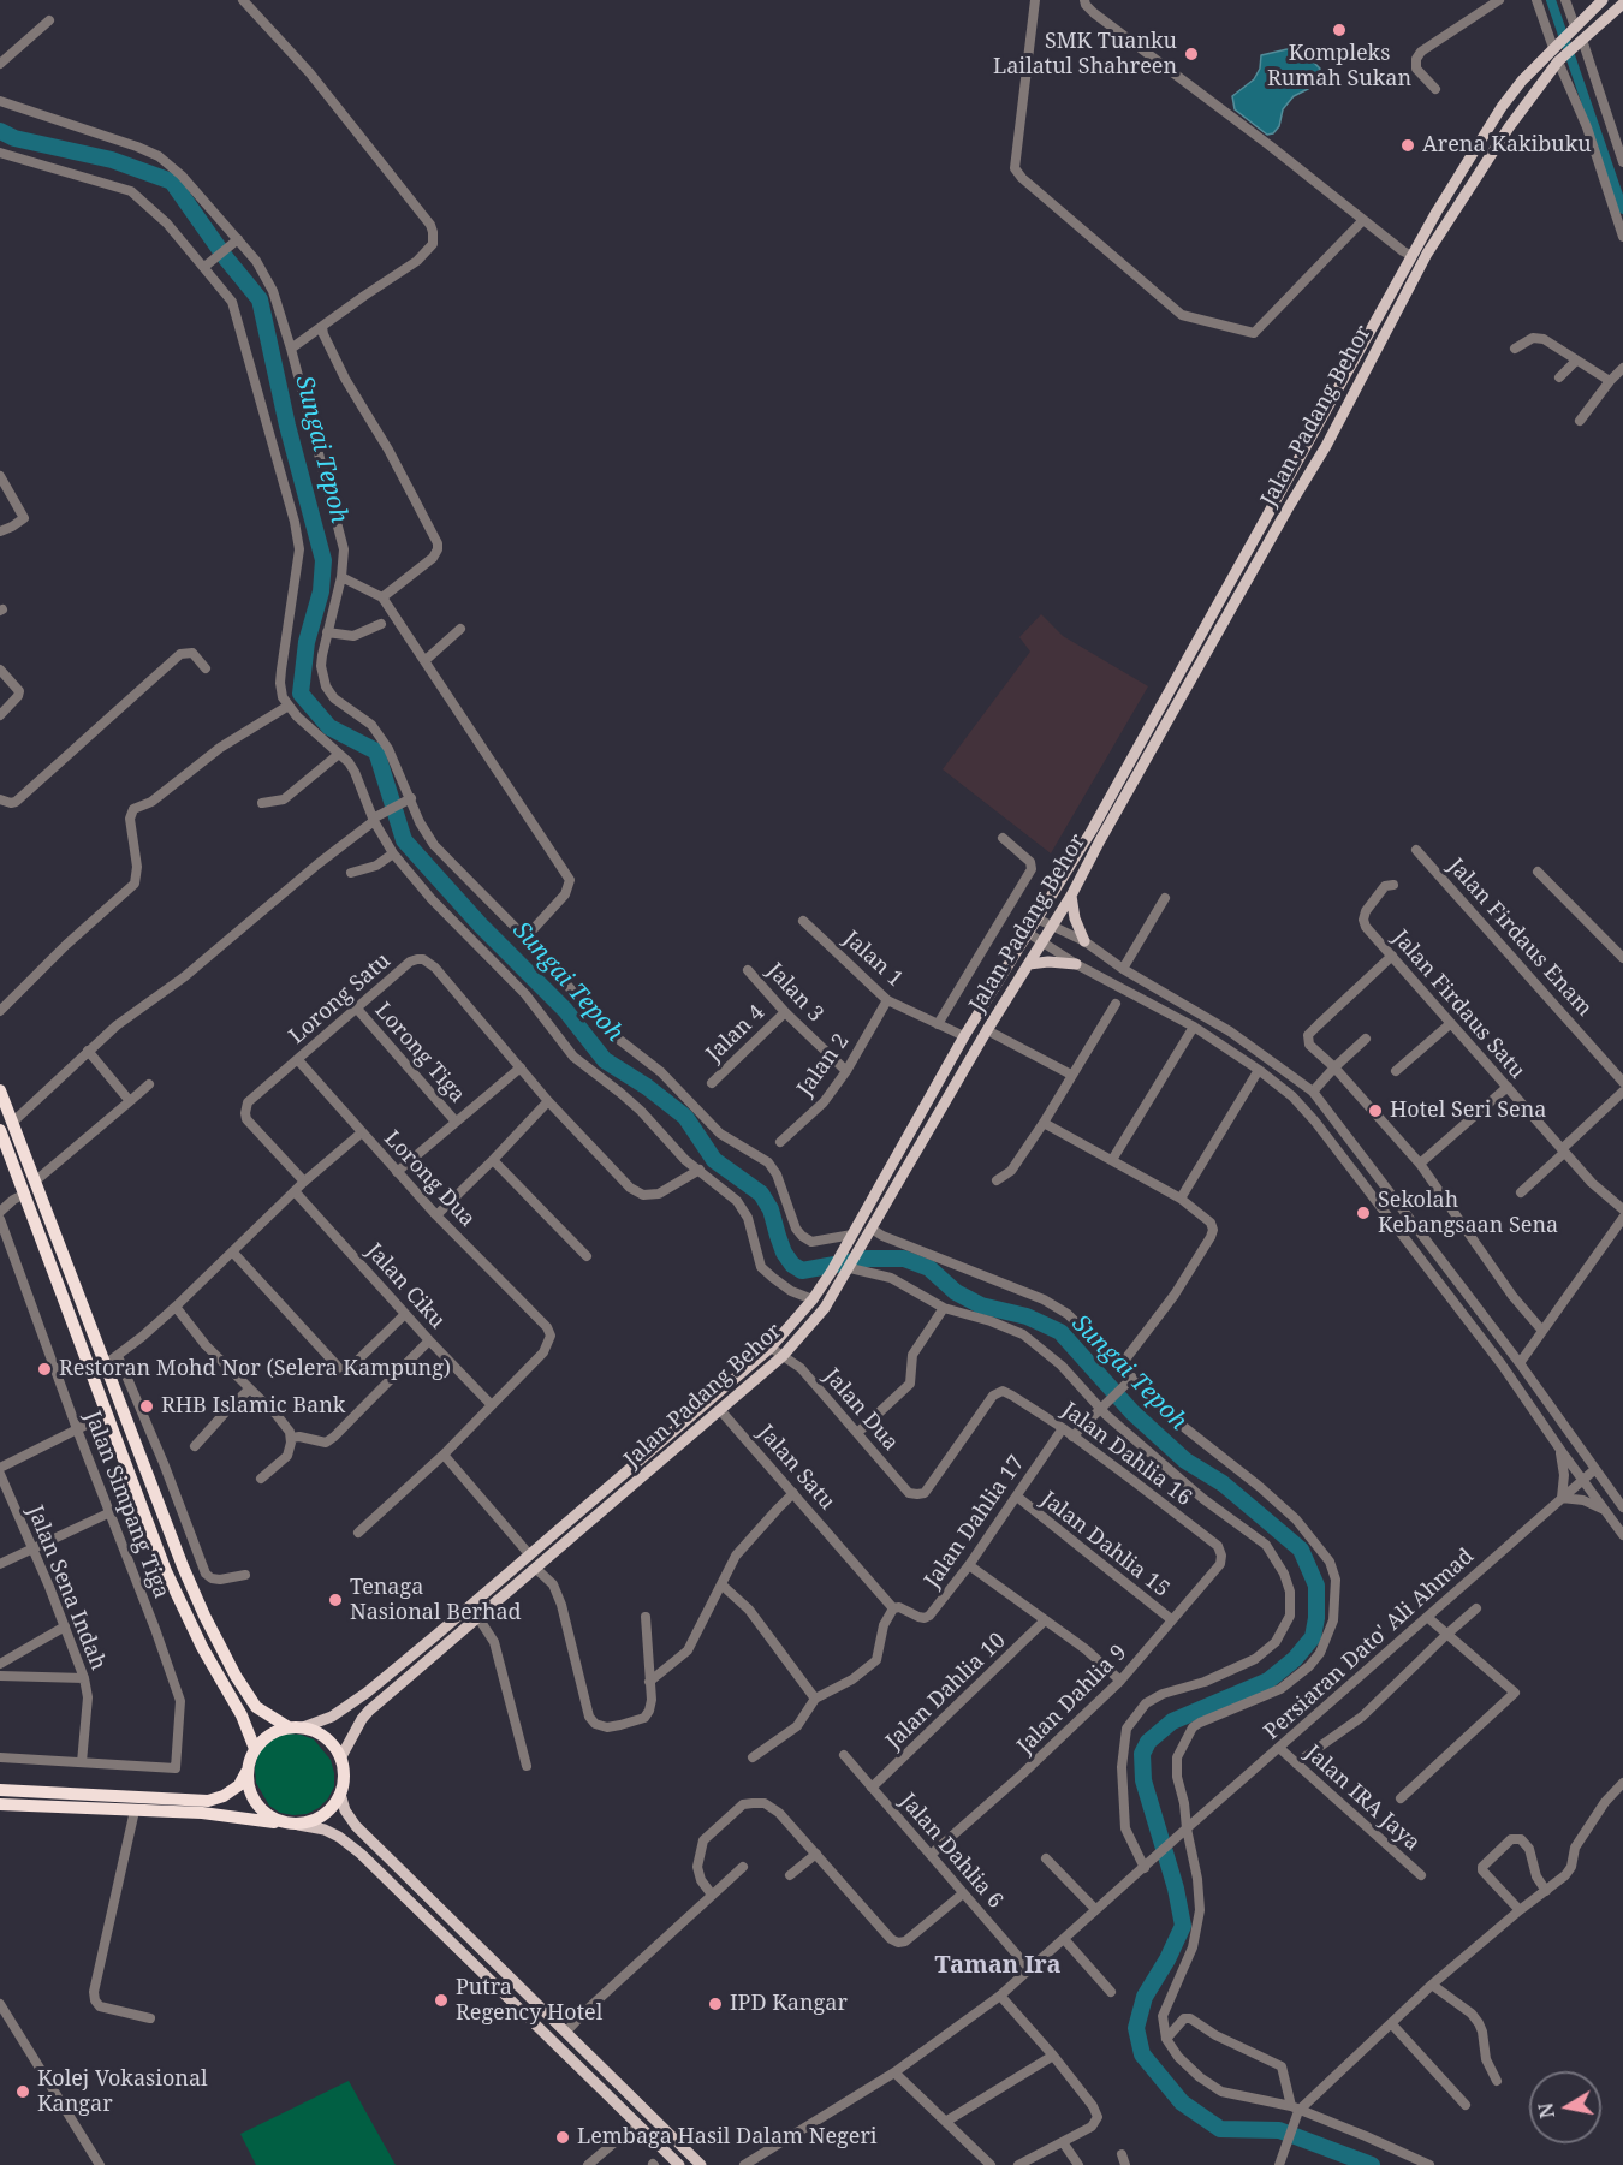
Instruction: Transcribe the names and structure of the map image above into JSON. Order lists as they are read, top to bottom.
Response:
{
  "streets": {
    "main road": ["Jalan Padang Behor"],
    "street": [
      "Jalan Firdaus Enam",
      "Jalan 1",
      "Jalan 3",
      "Lorong Satu",
      "Jalan Firdaus Satu",
      "Jalan 4",
      "Lorong Tiga",
      "Jalan 2",
      "Lorong Dua",
      "Jalan Ciku",
      "Jalan Dua",
      "Jalan Dahlia 16",
      "Jalan Satu",
      "Jalan Simpang Tiga",
      "Jalan Dahlia 17",
      "Jalan Dahlia 15",
      "Jalan Sena Indah",
      "Persiaran Dato' Ali Ahmad",
      "Jalan Dahlia 10",
      "Jalan Dahlia 9",
      "Jalan IRA Jaya",
      "Jalan Dahlia 6"
    ]
  },
  "crossings": [
    ["Jalan Padang Behor", "Jalan 1"],
    ["Jalan Padang Behor", "Jalan Dua"],
    ["Jalan Padang Behor", "Jalan Satu"],
    ["Jalan 1", "Jalan 2"],
    ["Jalan 3", "Jalan 4"],
    ["Jalan 3", "Jalan 2"],
    ["Lorong Satu", "Lorong Tiga"],
    ["Lorong Satu", "Lorong Dua"],
    ["Lorong Dua", "Jalan Ciku"],
    ["Jalan Dua", "Jalan Dahlia 16"],
    ["Jalan Dahlia 16", "Jalan Dahlia 17"],
    ["Jalan Dahlia 16", "Jalan Dahlia 9"],
    ["Jalan Satu", "Jalan Dahlia 17"],
    ["Jalan Simpang Tiga", "Jalan Sena Indah"],
    ["Jalan Dahlia 17", "Jalan Dahlia 15"],
    ["Jalan Dahlia 15", "Jalan Dahlia 9"],
    ["Persiaran Dato' Ali Ahmad", "Jalan IRA Jaya"],
    ["Persiaran Dato' Ali Ahmad", "Jalan Dahlia 6"],
    ["Jalan Dahlia 10", "Jalan Dahlia 6"],
    ["Jalan Dahlia 9", "Jalan Dahlia 6"]
  ],
  "districts": ["Taman Ira"],
  "water": ["Sungai Tepoh"],
  "places": [
    "Kompleks Rumah Sukan",
    "SMK Tuanku Lailatul Shahreen",
    "Arena Kakibuku",
    "Hotel Seri Sena",
    "Sekolah Kebangsaan Sena",
    "Restoran Mohd Nor (Selera Kampung)",
    "RHB Islamic Bank",
    "Tenaga Nasional Berhad",
    "Putra Regency Hotel",
    "IPD Kangar",
    "Kolej Vokasional Kangar",
    "Lembaga Hasil Dalam Negeri"
  ],
  "north": "left"
}
